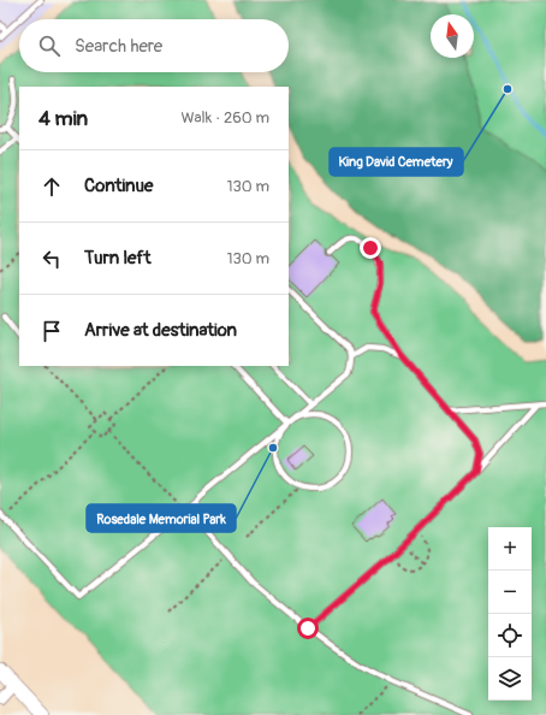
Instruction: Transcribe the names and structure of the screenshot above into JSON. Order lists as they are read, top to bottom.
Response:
{
  "places": ["King David Cemetery", "Rosedale Memorial Park"],
  "north": "top",
  "page": {
    "search": "Search here",
    "heading": ["4 min", "Walk · 260 m"],
    "list": [
      ["Continue", "130 m"],
      ["Turn left", "130 m"],
      "Arrive at destination"
    ],
    "map_buttons": ["+", "−"]
  }
}
